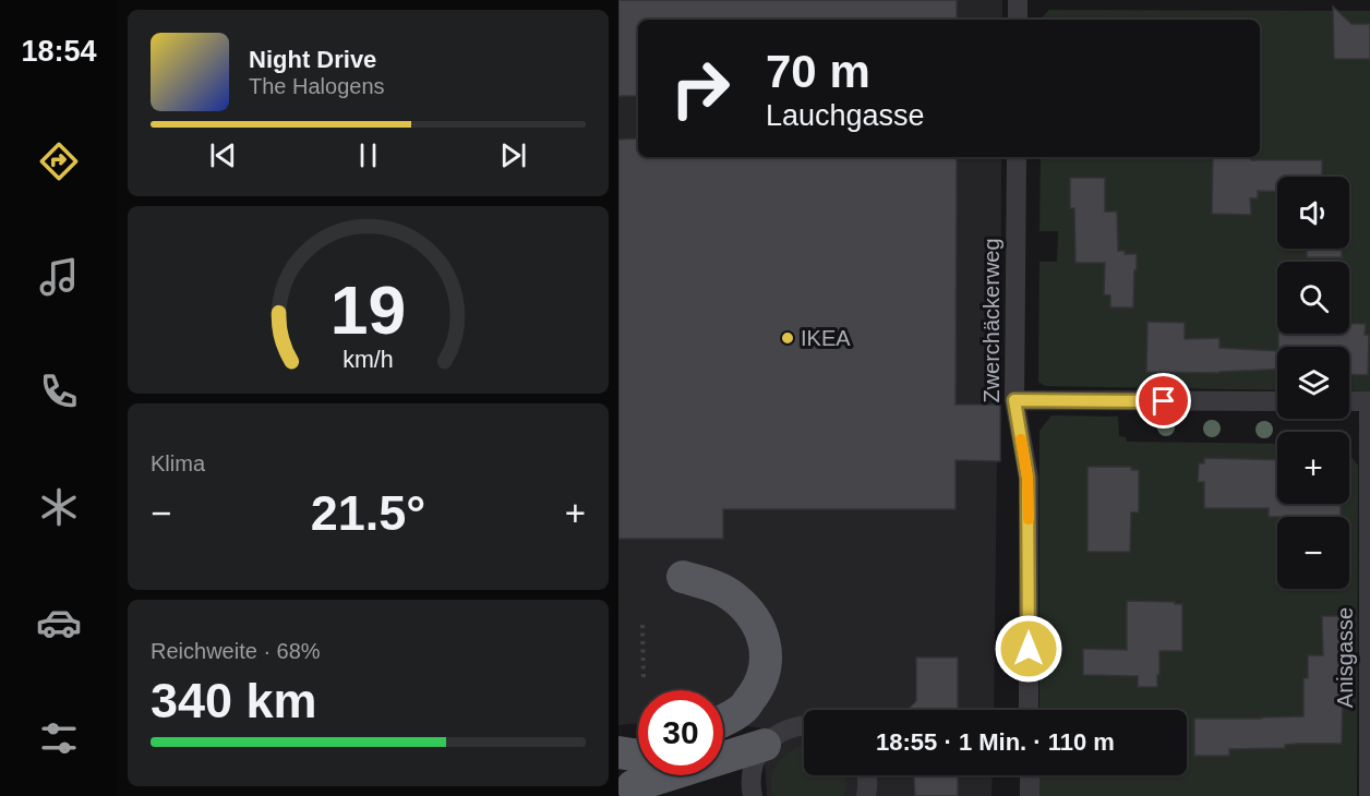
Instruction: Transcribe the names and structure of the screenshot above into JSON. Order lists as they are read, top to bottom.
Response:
{
  "streets": {
    "street": ["Zwerchäckerweg", "Anisgasse"]
  },
  "places": ["IKEA"],
  "page": {
    "tabs": "18:54",
    "turn": ["70 m", "Lauchgasse"],
    "song": ["Night Drive", "The Halogens"],
    "map_buttons": ["+", "−"],
    "tile": [
      "Klima",
      ["Reichweite · 68%", "340 km"]
    ],
    "heat": ["−", "21.5°", "+"],
    "limit": "30",
    "trip": "18:55 · 1 Min. · 110 m",
    "gauge": ["19", "km/h"]
  }
}
